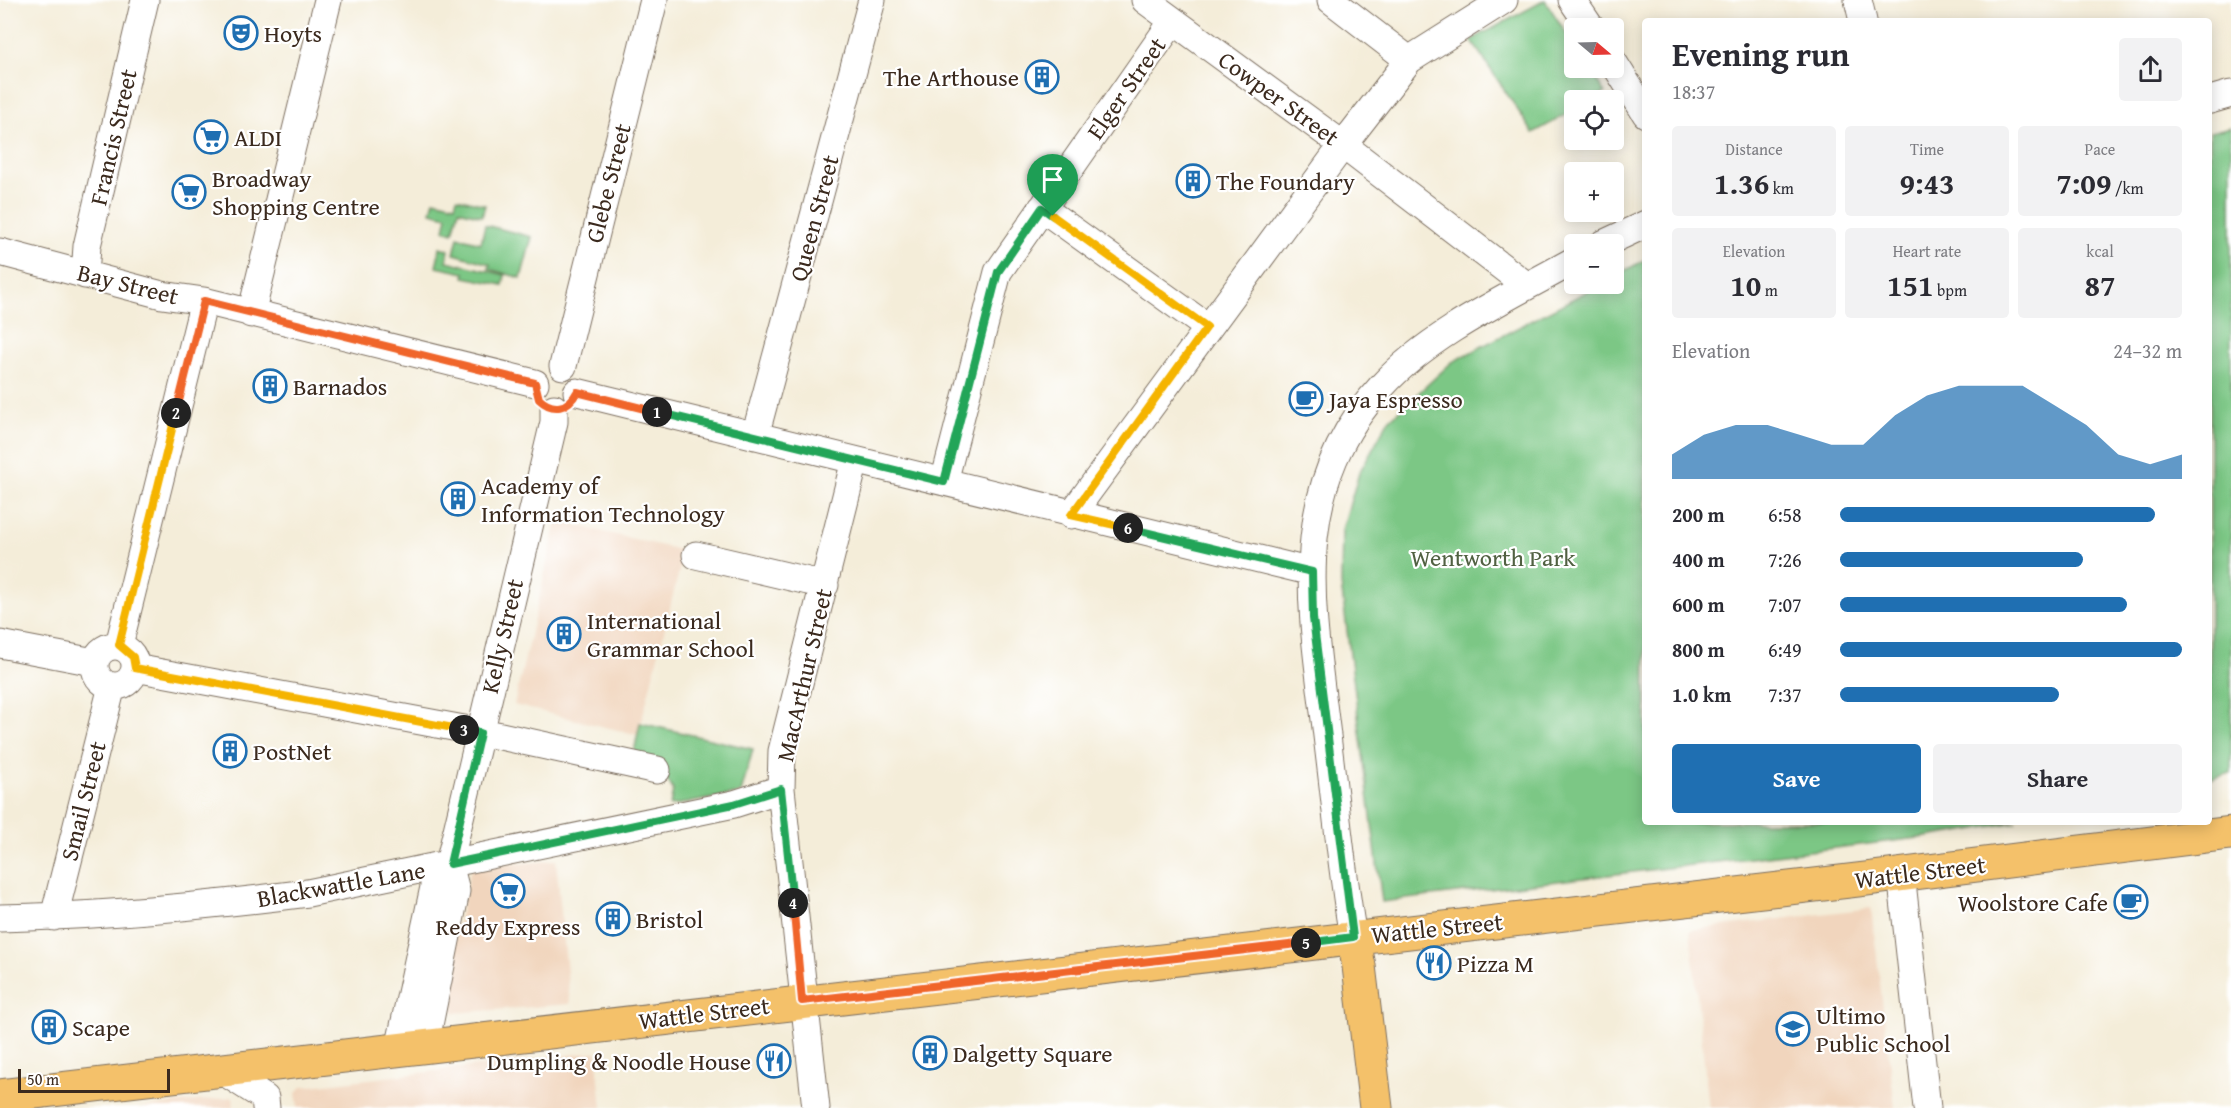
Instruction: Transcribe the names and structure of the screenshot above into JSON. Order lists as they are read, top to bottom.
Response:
{
  "streets": {
    "main road": ["Wattle Street"],
    "street": [
      "Elger Street",
      "Cowper Street",
      "Francis Street",
      "Glebe Street",
      "Queen Street",
      "Bay Street",
      "Kelly Street",
      "MacArthur Street",
      "Smail Street",
      "Blackwattle Lane"
    ]
  },
  "crossings": [
    ["Elger Street", "Cowper Street"],
    ["Francis Street", "Bay Street"],
    ["Glebe Street", "Bay Street"],
    ["Glebe Street", "Kelly Street"],
    ["Bay Street", "Kelly Street"],
    ["Kelly Street", "Wattle Street"],
    ["Kelly Street", "Blackwattle Lane"],
    ["MacArthur Street", "Wattle Street"],
    ["MacArthur Street", "Blackwattle Lane"],
    ["Smail Street", "Blackwattle Lane"]
  ],
  "parks": ["Wentworth Park"],
  "places": {
    "theatre": ["Hoyts"],
    "building": [
      "The Arthouse",
      "The Foundary",
      "Barnados",
      "Academy of Information Technology",
      "International Grammar School",
      "PostNet",
      "Bristol",
      "Scape",
      "Dalgetty Square"
    ],
    "supermarket": ["ALDI", "Broadway Shopping Centre", "Reddy Express"],
    "cafe": ["Jaya Espresso", "Woolstore Cafe"],
    "restaurant": ["Pizza M", "Dumpling & Noodle House"],
    "school or university": ["Ultimo Public School"]
  },
  "scale_bar": "50 m",
  "north": "right",
  "page": {
    "map_buttons": ["+", "−"],
    "heading": ["Evening run", "18:37"],
    "stats": [
      ["Distance", "1.36 km"],
      ["Time", "9:43"],
      ["Pace", "7:09 /km"],
      ["Elevation", "10 m"],
      ["Heart rate", "151 bpm"],
      ["kcal", "87"]
    ],
    "chart": ["Elevation", "24–32 m"],
    "pins": [
      "1",
      "2",
      "6",
      "3",
      "4",
      "5"
    ],
    "list": [
      {
        "name": "200 m",
        "note": "6:58"
      },
      {
        "name": "400 m",
        "note": "7:26"
      },
      {
        "name": "600 m",
        "note": "7:07"
      },
      {
        "name": "800 m",
        "note": "6:49"
      },
      {
        "name": "1.0 km",
        "note": "7:37"
      }
    ],
    "buttons": ["Save", "Share"],
    "scale": "50 m"
  }
}
